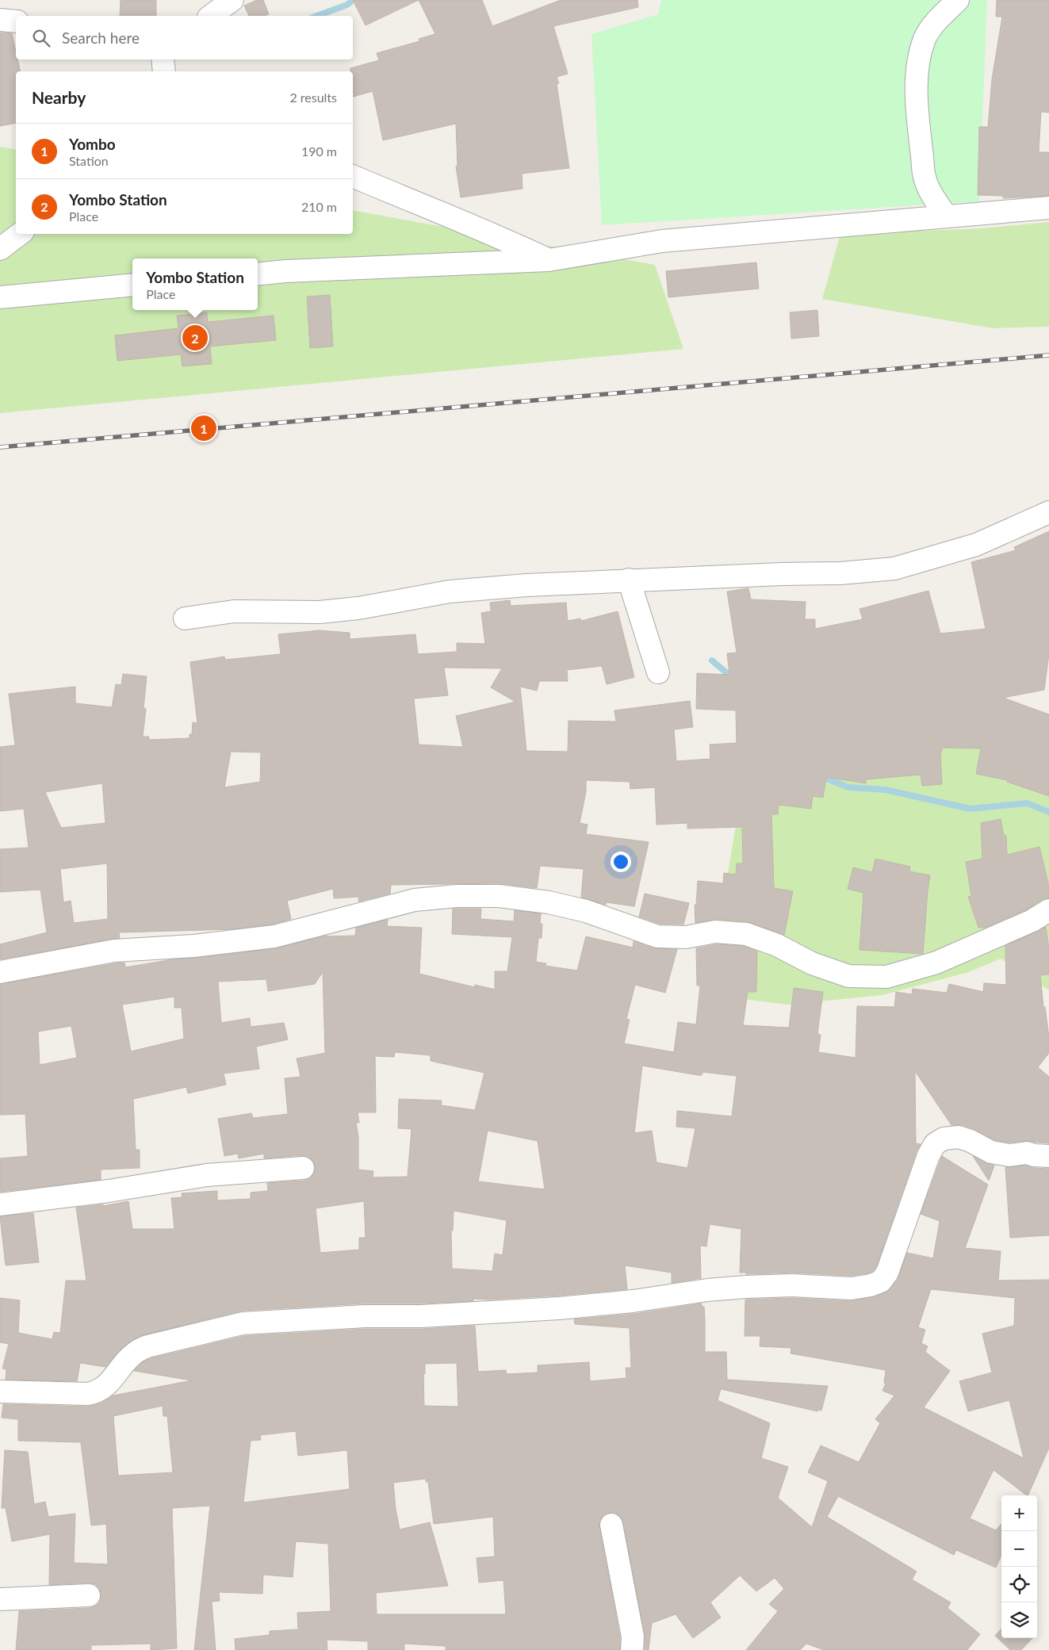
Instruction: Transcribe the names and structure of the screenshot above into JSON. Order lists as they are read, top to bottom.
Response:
{
  "page": {
    "search": "Search here",
    "heading": ["Nearby", "2 results"],
    "list": [
      {
        "mark": "1",
        "name": "Yombo",
        "note": "Station",
        "value": "190 m"
      },
      {
        "mark": "2",
        "name": "Yombo Station",
        "note": "Place",
        "value": "210 m"
      }
    ],
    "popup": ["Yombo Station", "Place"],
    "pins": ["2", "1"],
    "map_buttons": ["+", "−"]
  }
}
